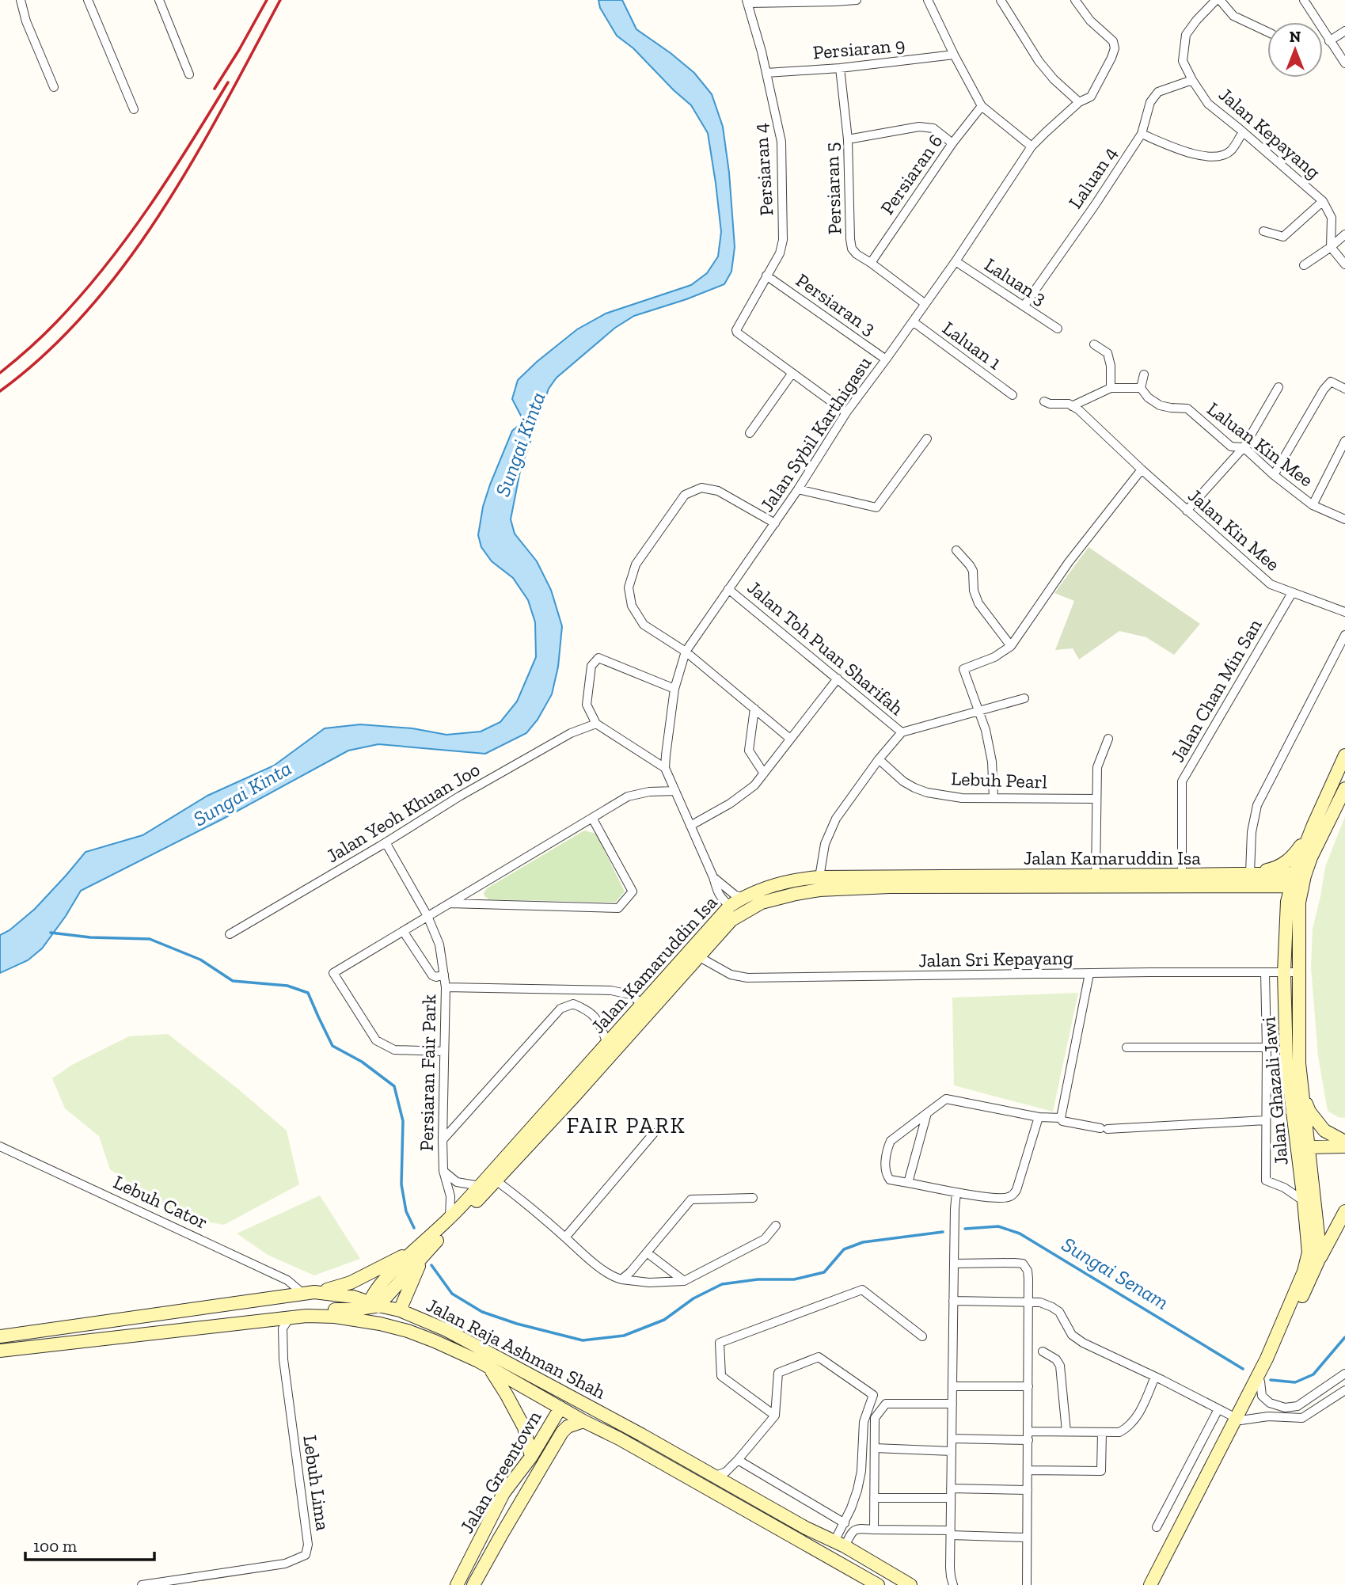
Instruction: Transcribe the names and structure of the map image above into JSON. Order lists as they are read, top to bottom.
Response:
{
  "streets": {
    "main road": [
      "Jalan Kamaruddin Isa",
      "Jalan Ghazali Jawi",
      "Jalan Raja Ashman Shah",
      "Jalan Greentown"
    ],
    "street": [
      "Persiaran 9",
      "Jalan Kepayang",
      "Persiaran 4",
      "Persiaran 6",
      "Laluan 4",
      "Persiaran 5",
      "Laluan 3",
      "Persiaran 3",
      "Laluan 1",
      "Jalan Sybil Karthigasu",
      "Laluan Kin Mee",
      "Jalan Kin Mee",
      "Jalan Toh Puan Sharifah",
      "Jalan Chan Min San",
      "Lebuh Pearl",
      "Jalan Yeoh Khuan Joo",
      "Jalan Sri Kepayang",
      "Persiaran Fair Park",
      "Lebuh Cator",
      "Lebuh Lima"
    ]
  },
  "crossings": [
    ["Persiaran 9", "Persiaran 4"],
    ["Persiaran 9", "Persiaran 5"],
    ["Jalan Kepayang", "Laluan 4"],
    ["Persiaran 4", "Persiaran 3"],
    ["Persiaran 6", "Persiaran 5"],
    ["Laluan 4", "Laluan 3"],
    ["Persiaran 5", "Jalan Sybil Karthigasu"],
    ["Laluan 3", "Jalan Sybil Karthigasu"],
    ["Persiaran 3", "Jalan Sybil Karthigasu"],
    ["Laluan 1", "Jalan Sybil Karthigasu"],
    ["Jalan Sybil Karthigasu", "Jalan Toh Puan Sharifah"],
    ["Jalan Sybil Karthigasu", "Jalan Kamaruddin Isa"],
    ["Jalan Kin Mee", "Jalan Chan Min San"],
    ["Jalan Chan Min San", "Jalan Kamaruddin Isa"],
    ["Jalan Yeoh Khuan Joo", "Persiaran Fair Park"],
    ["Jalan Kamaruddin Isa", "Jalan Sri Kepayang"],
    ["Jalan Kamaruddin Isa", "Persiaran Fair Park"],
    ["Jalan Kamaruddin Isa", "Jalan Ghazali Jawi"],
    ["Jalan Kamaruddin Isa", "Jalan Raja Ashman Shah"],
    ["Jalan Sri Kepayang", "Jalan Ghazali Jawi"],
    ["Lebuh Cator", "Jalan Raja Ashman Shah"],
    ["Jalan Raja Ashman Shah", "Jalan Greentown"],
    ["Jalan Raja Ashman Shah", "Lebuh Lima"]
  ],
  "districts": ["FAIR PARK"],
  "water": ["Sungai Kinta", "Sungai Senam"],
  "scale_bar": "100 m",
  "north": "top"
}
